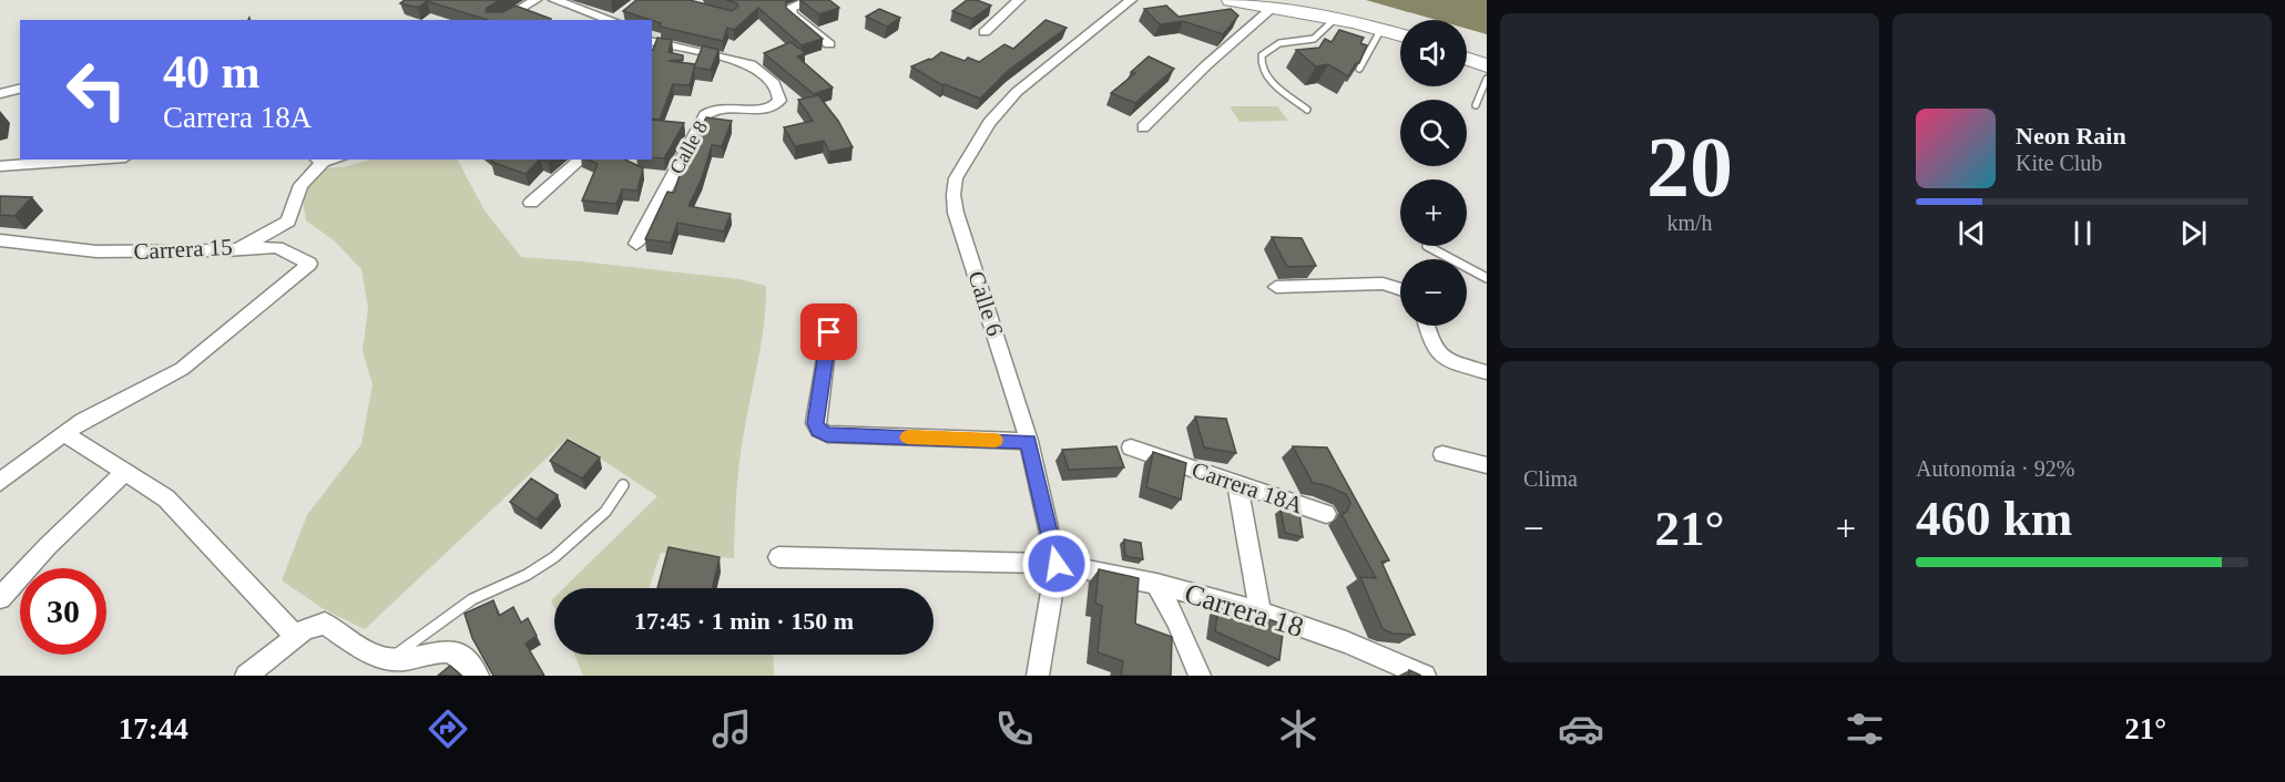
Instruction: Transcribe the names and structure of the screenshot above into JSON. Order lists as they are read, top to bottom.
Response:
{
  "streets": {
    "street": [
      "Calle 8",
      "Carrera 15",
      "Calle 6",
      "Carrera 18A",
      "Carrera 18"
    ]
  },
  "crossings": [
    ["Calle 6", "Carrera 18"]
  ],
  "page": {
    "tile": [
      ["20", "km/h"],
      "Clima",
      ["Autonomía · 92%", "460 km"]
    ],
    "map_buttons": ["+", "−"],
    "turn": ["40 m", "Carrera 18A"],
    "song": ["Neon Rain", "Kite Club"],
    "heat": ["−", "21°", "+"],
    "limit": "30",
    "trip": "17:45 · 1 min · 150 m",
    "tabs": ["17:44", "21°"]
  }
}
